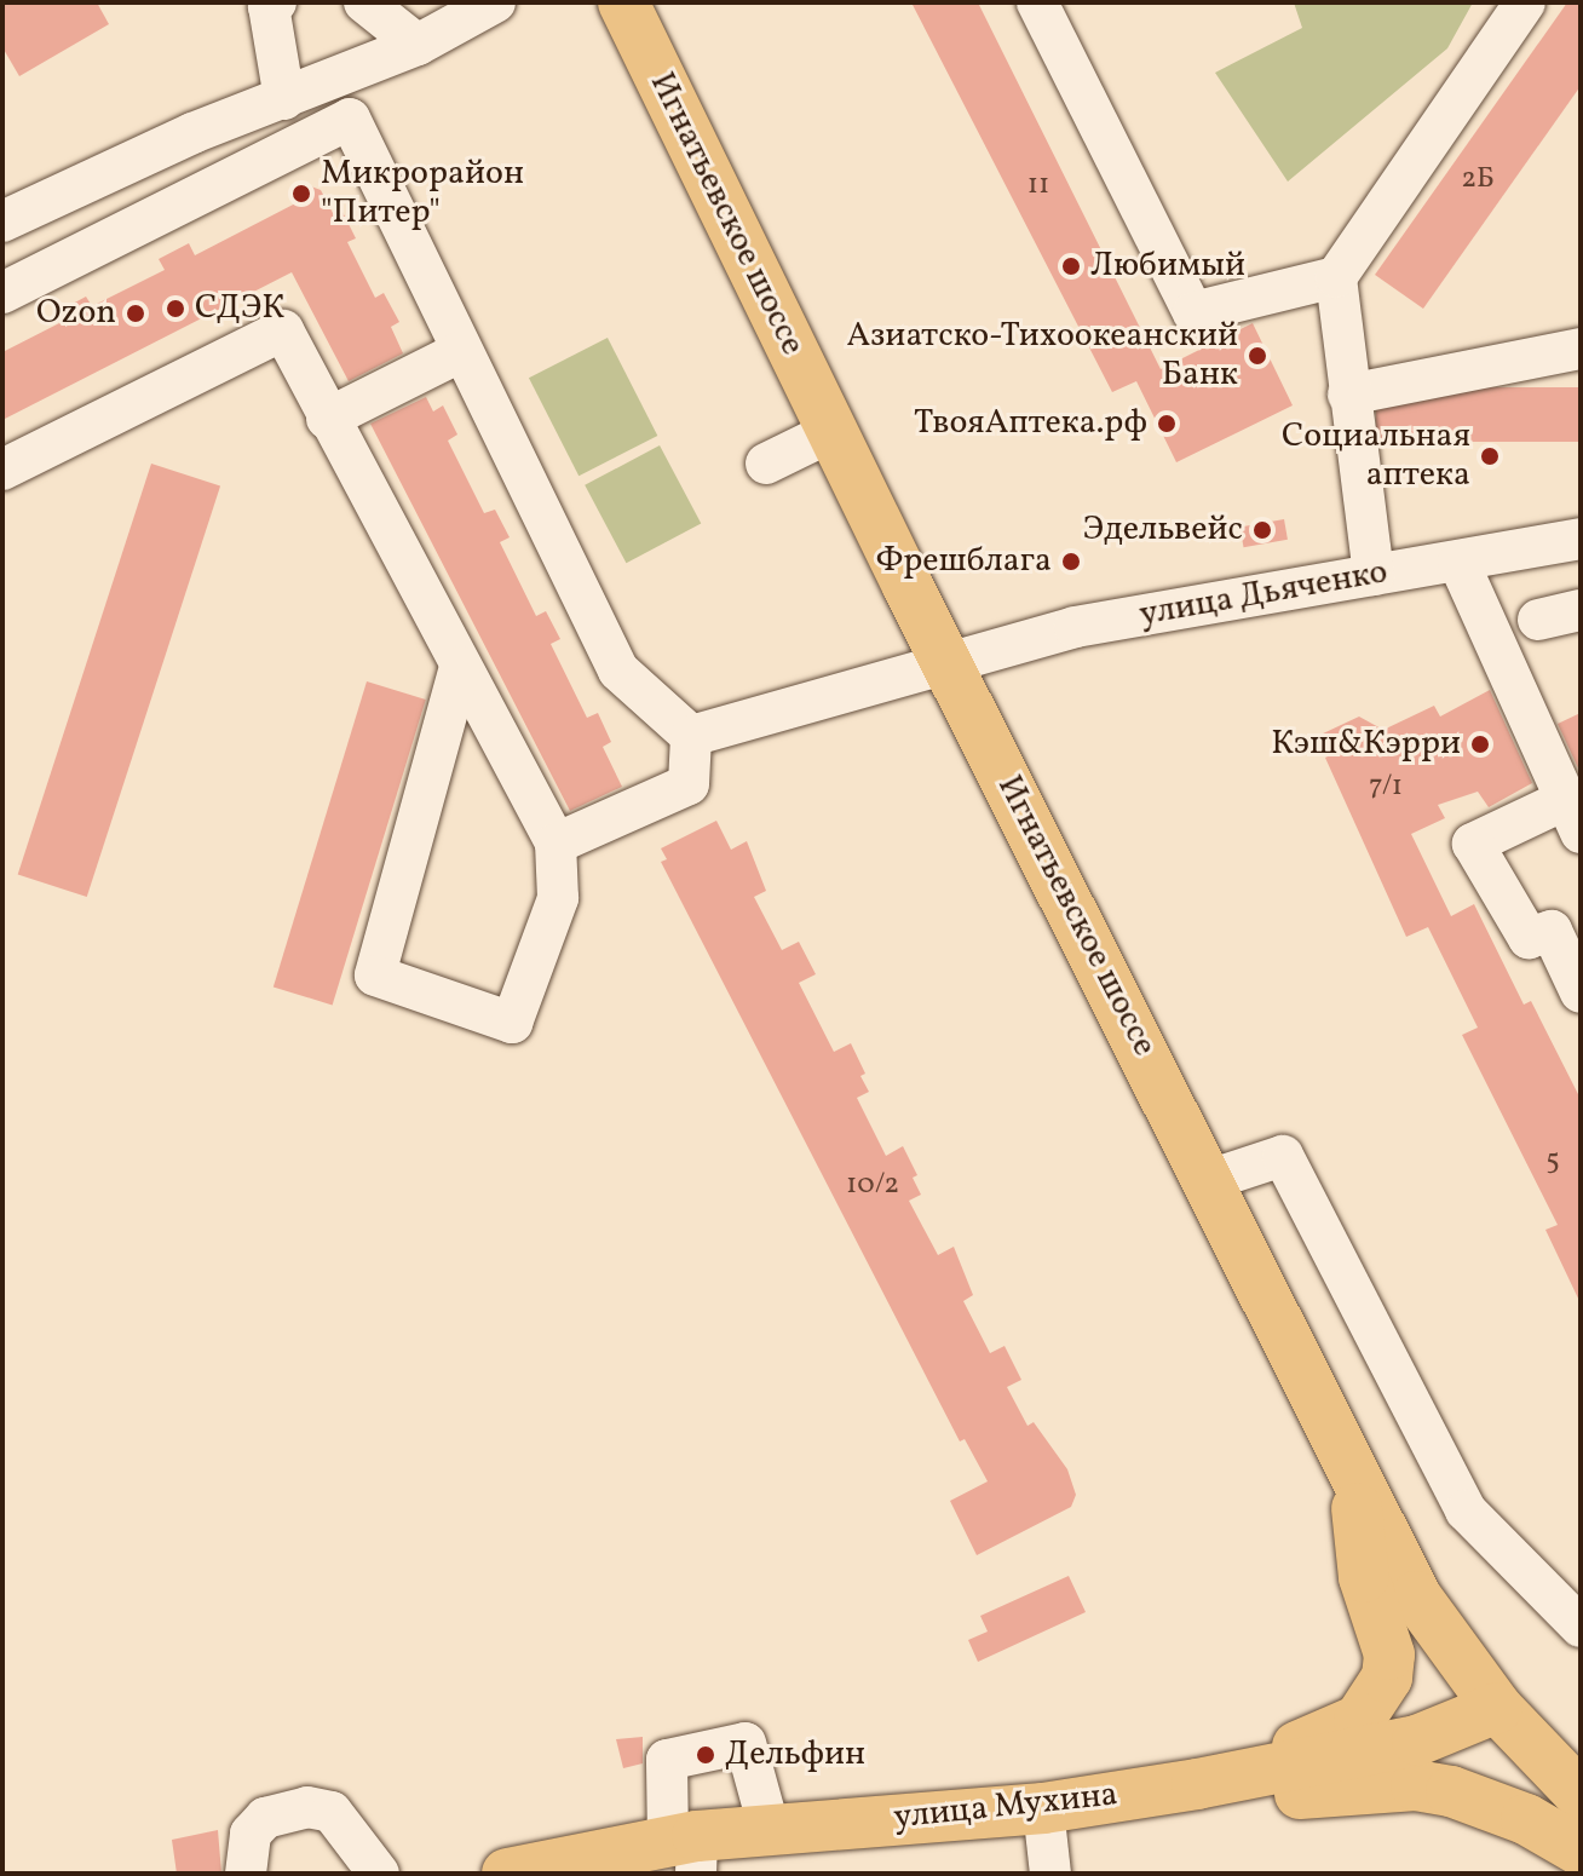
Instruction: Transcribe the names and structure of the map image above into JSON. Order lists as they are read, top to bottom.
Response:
{
  "streets": {
    "main road": ["Игнатьевское шоссе", "улица Мухина"],
    "street": ["улица Дьяченко"]
  },
  "crossings": [
    ["Игнатьевское шоссе", "улица Дьяченко"],
    ["Игнатьевское шоссе", "улица Мухина"]
  ],
  "places": [
    "Микрорайон \"Питер\"",
    "Любимый",
    "СДЭК",
    "Ozon",
    "Азиатско-Тихоокеанский Банк",
    "ТвояАптека.рф",
    "Социальная аптека",
    "Эдельвейс",
    "Фрешблага",
    "Кэш&Кэрри",
    "Дельфин"
  ],
  "house_numbers": [
    "2Б",
    "11",
    "7/1",
    "5",
    "10/2"
  ]
}
